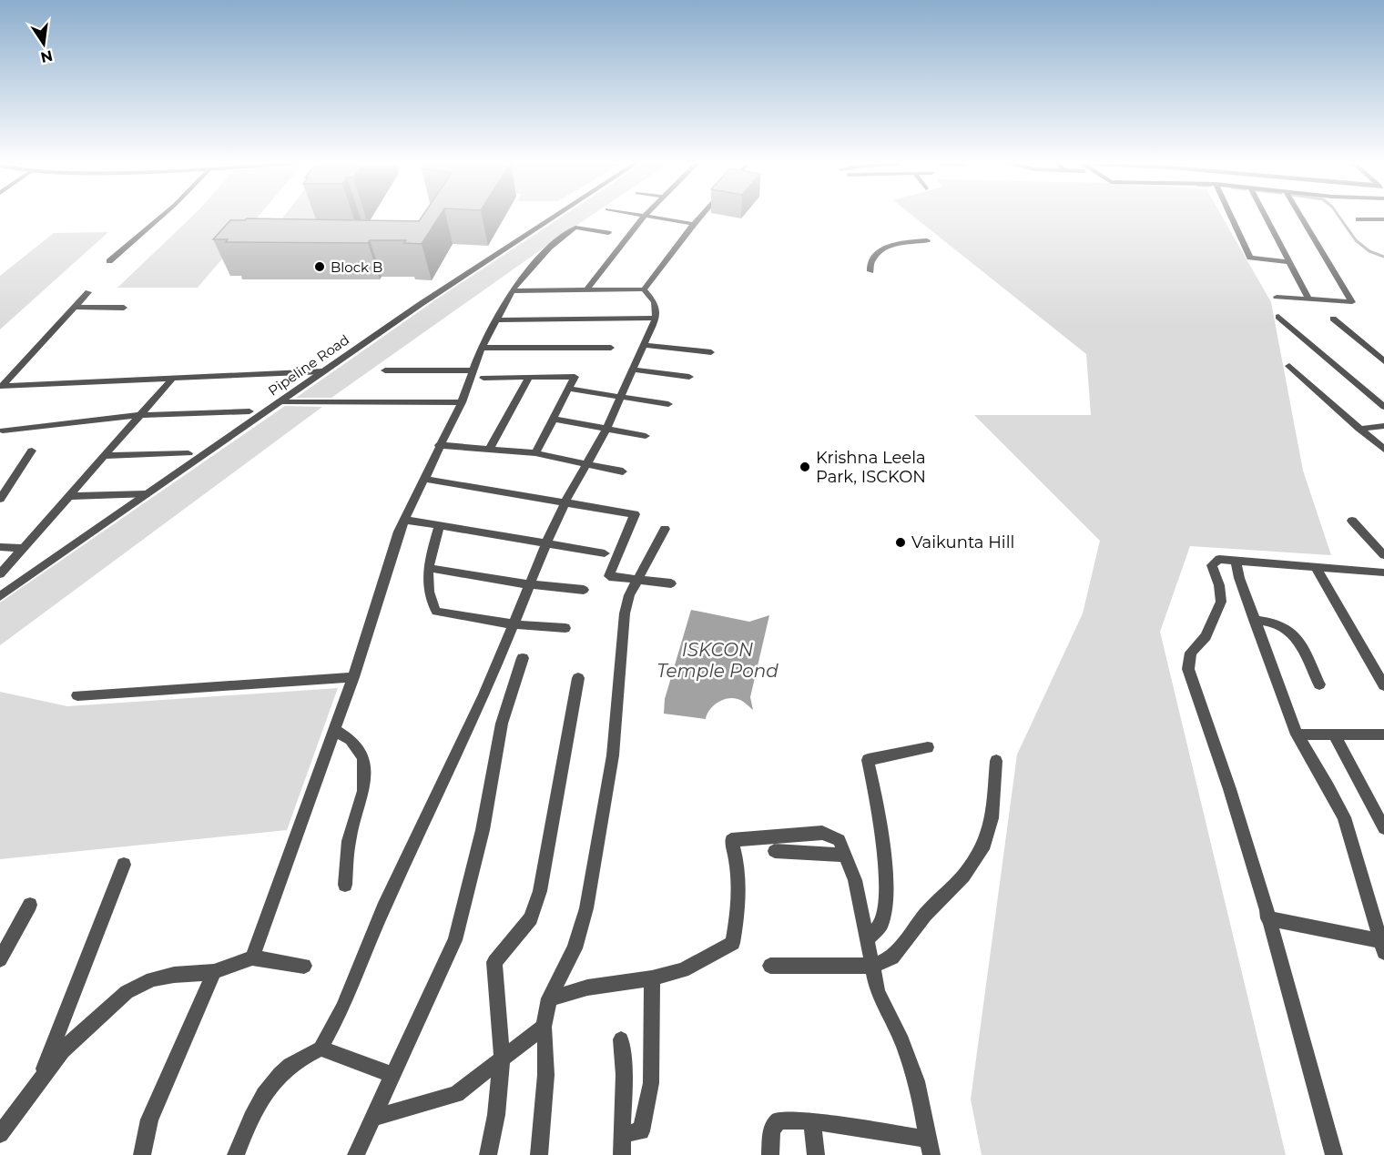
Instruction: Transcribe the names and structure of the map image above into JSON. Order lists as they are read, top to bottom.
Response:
{
  "streets": {
    "street": ["Pipeline Road"]
  },
  "water": ["ISKCON Temple Pond"],
  "places": ["Block B", "Krishna Leela Park, ISCKON", "Vaikunta Hill"],
  "north": "bottom"
}
